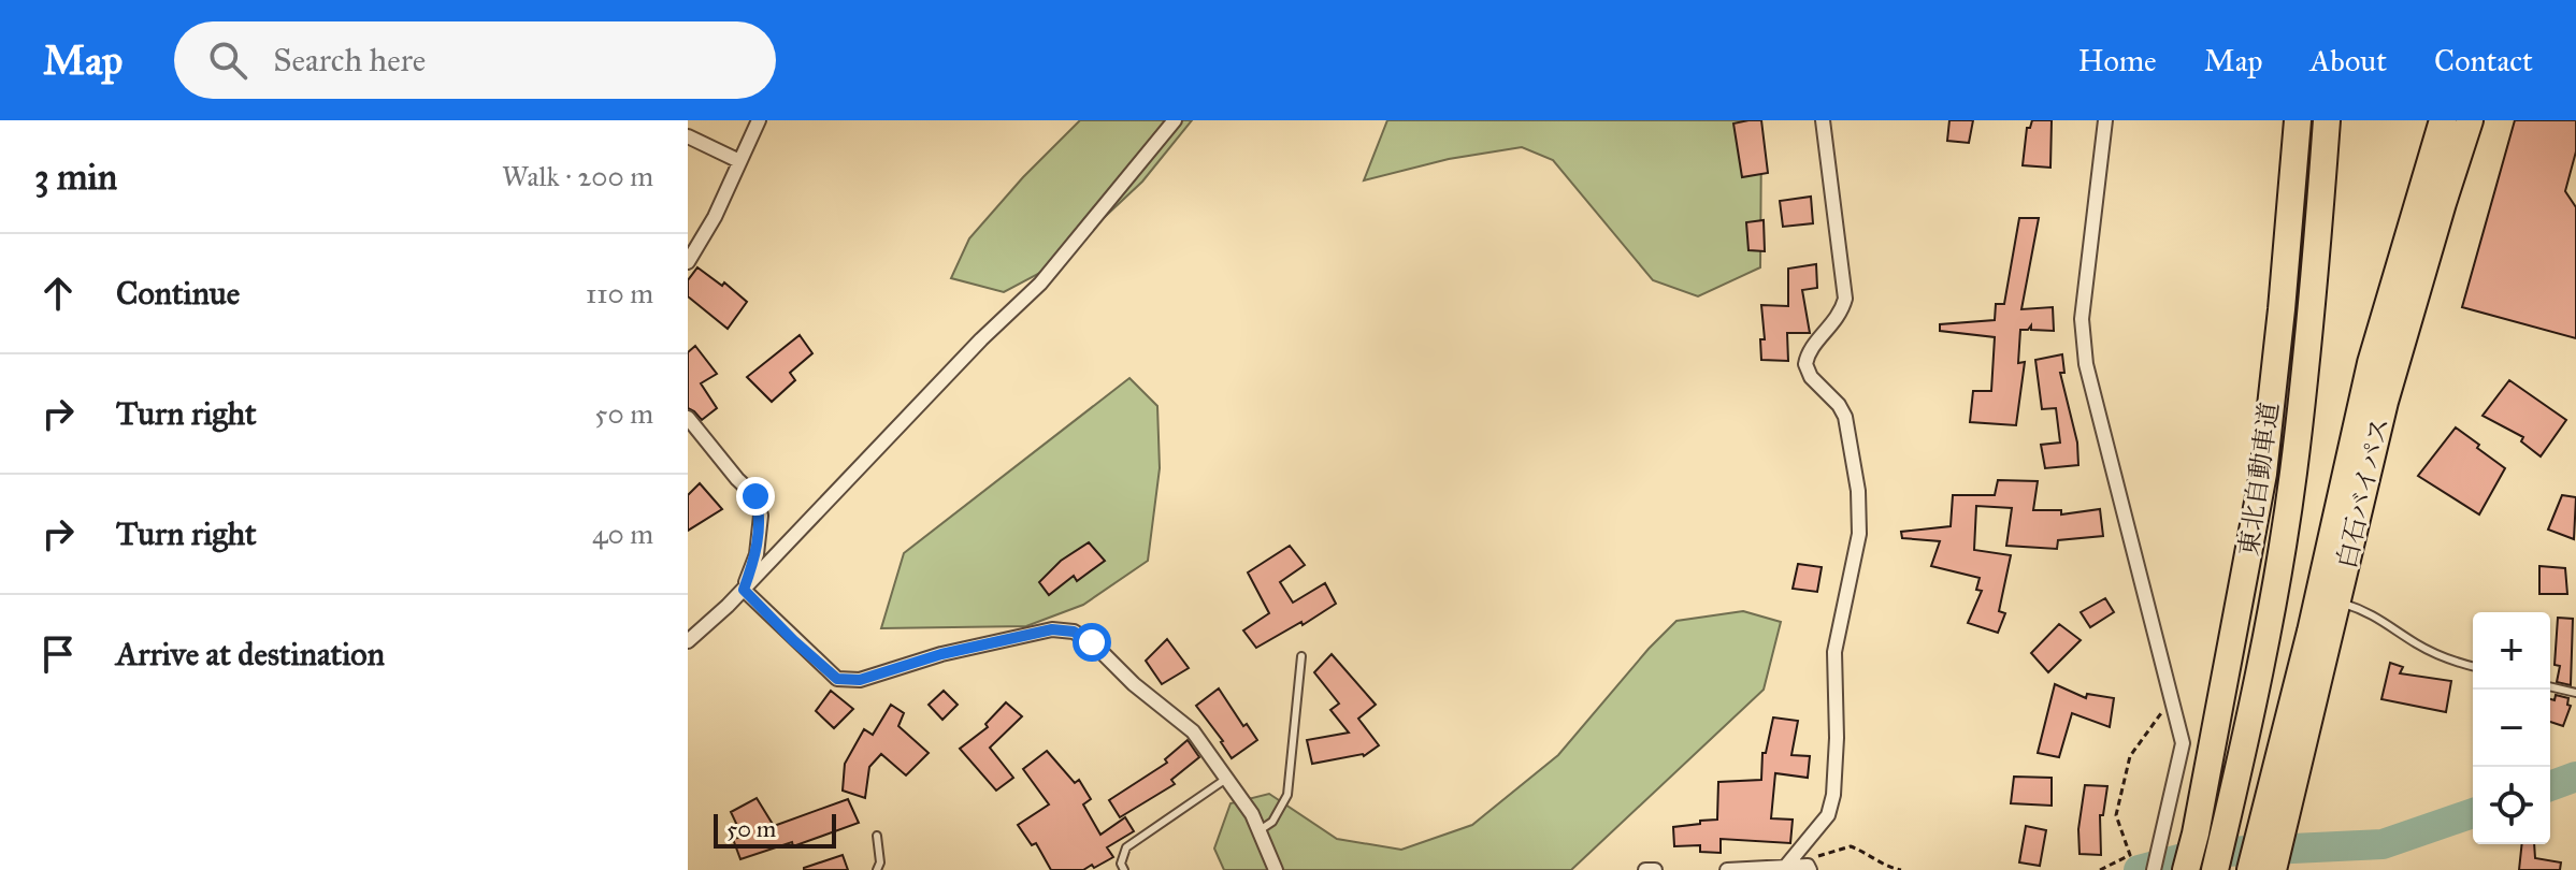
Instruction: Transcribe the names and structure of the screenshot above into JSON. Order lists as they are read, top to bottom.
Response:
{
  "streets": {
    "highway": ["東北自動車道", "白石バイパス"]
  },
  "scale_bar": "50 m",
  "page": {
    "header": "Map",
    "search": "Search here",
    "nav": [
      "Home",
      "Map",
      "About",
      "Contact"
    ],
    "heading": ["3 min", "Walk · 200 m"],
    "list": [
      ["Continue", "110 m"],
      ["Turn right", "50 m"],
      ["Turn right", "40 m"],
      "Arrive at destination"
    ],
    "map_buttons": ["+", "−"],
    "scale": "50 m"
  }
}
